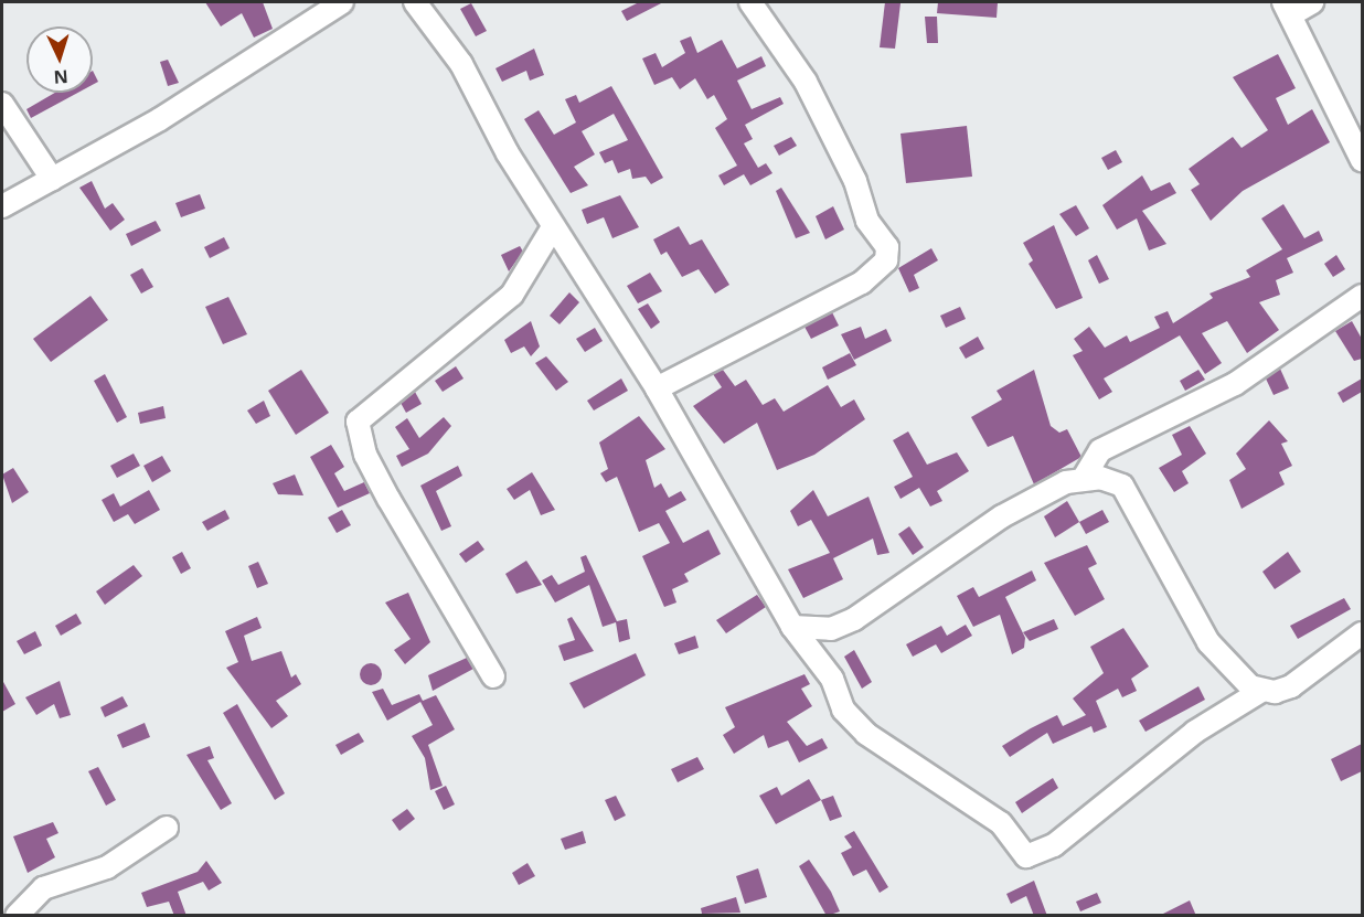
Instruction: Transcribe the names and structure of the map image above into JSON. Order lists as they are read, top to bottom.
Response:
{
  "north": "bottom"
}
